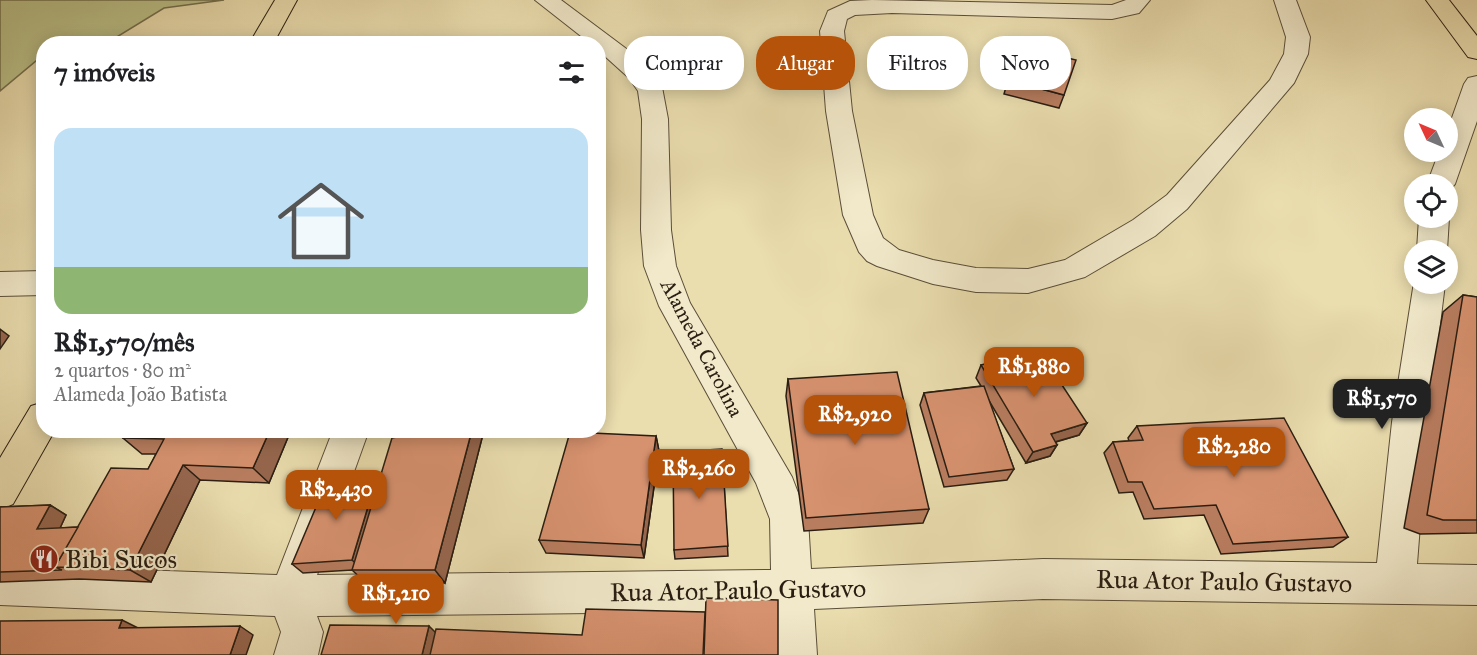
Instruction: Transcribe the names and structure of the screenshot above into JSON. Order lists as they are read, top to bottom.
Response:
{
  "streets": {
    "street": ["Alameda Carolina", "Rua Ator Paulo Gustavo"]
  },
  "crossings": [
    ["Alameda Carolina", "Rua Ator Paulo Gustavo"]
  ],
  "places": {
    "restaurant": ["Bibi Sucos"]
  },
  "north": "top left",
  "page": {
    "chip": [
      "Comprar",
      "Alugar",
      "Filtros",
      "Novo"
    ],
    "heading": "7 imóveis",
    "list": [
      {
        "name": "R$1,570/mês",
        "note": "2 quartos · 80 m² · Alameda João Batista"
      }
    ],
    "price": [
      "R$1,880",
      "R$1,570",
      "R$2,920",
      "R$2,280",
      "R$2,260",
      "R$2,430",
      "R$1,210"
    ]
  }
}
